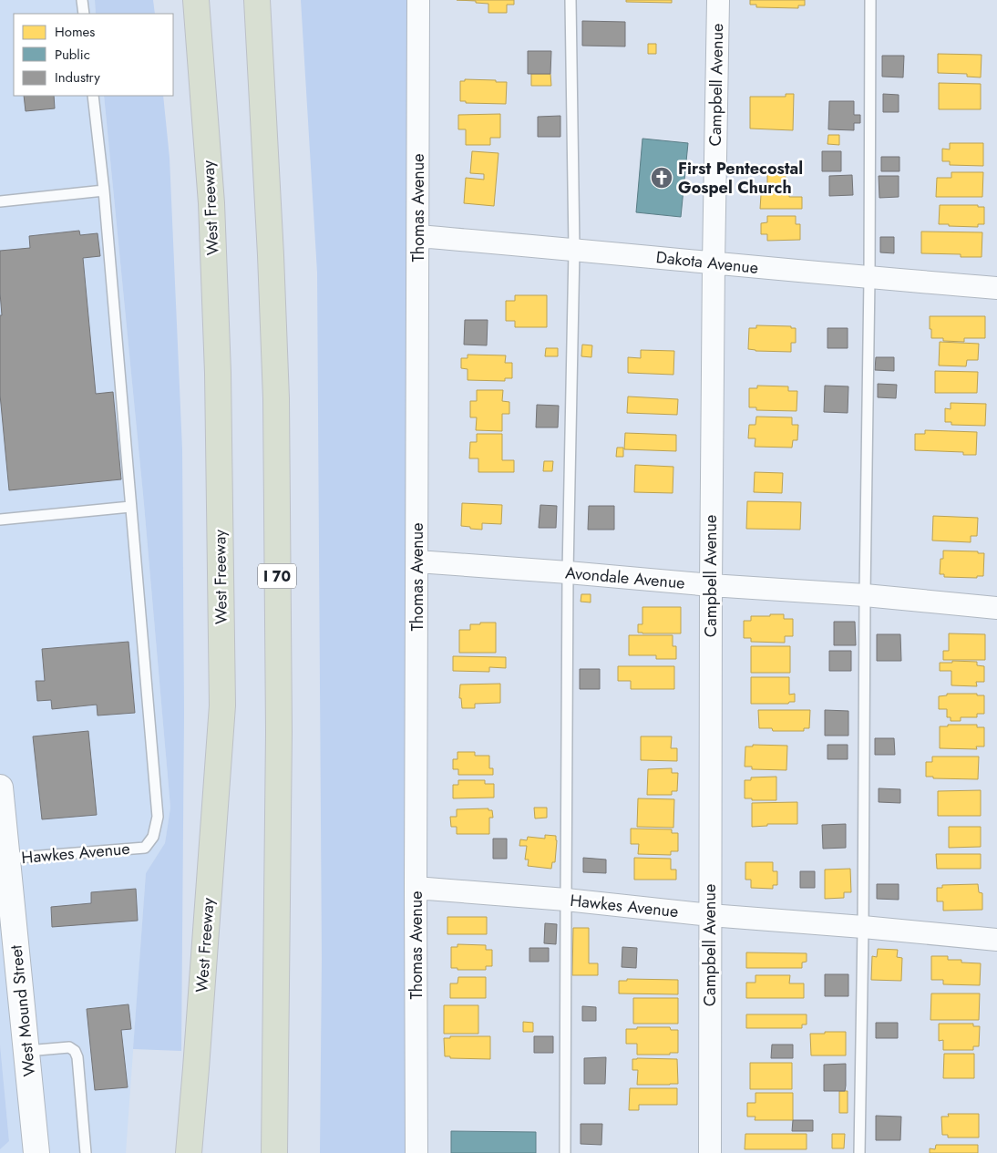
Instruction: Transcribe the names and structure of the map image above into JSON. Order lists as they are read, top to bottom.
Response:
{
  "streets": {
    "highway": ["West Freeway", "I 70"],
    "main road": ["West Mound Street"],
    "street": [
      "Campbell Avenue",
      "Thomas Avenue",
      "Dakota Avenue",
      "Avondale Avenue",
      "Hawkes Avenue"
    ]
  },
  "crossings": [
    ["Campbell Avenue", "Dakota Avenue"],
    ["Campbell Avenue", "Avondale Avenue"],
    ["Campbell Avenue", "Hawkes Avenue"],
    ["Thomas Avenue", "Dakota Avenue"],
    ["Thomas Avenue", "Avondale Avenue"],
    ["Thomas Avenue", "Hawkes Avenue"],
    ["Hawkes Avenue", "West Mound Street"]
  ],
  "places": {
    "church": ["First Pentecostal Gospel Church"]
  },
  "legend": ["Homes", "Public", "Industry"]
}
